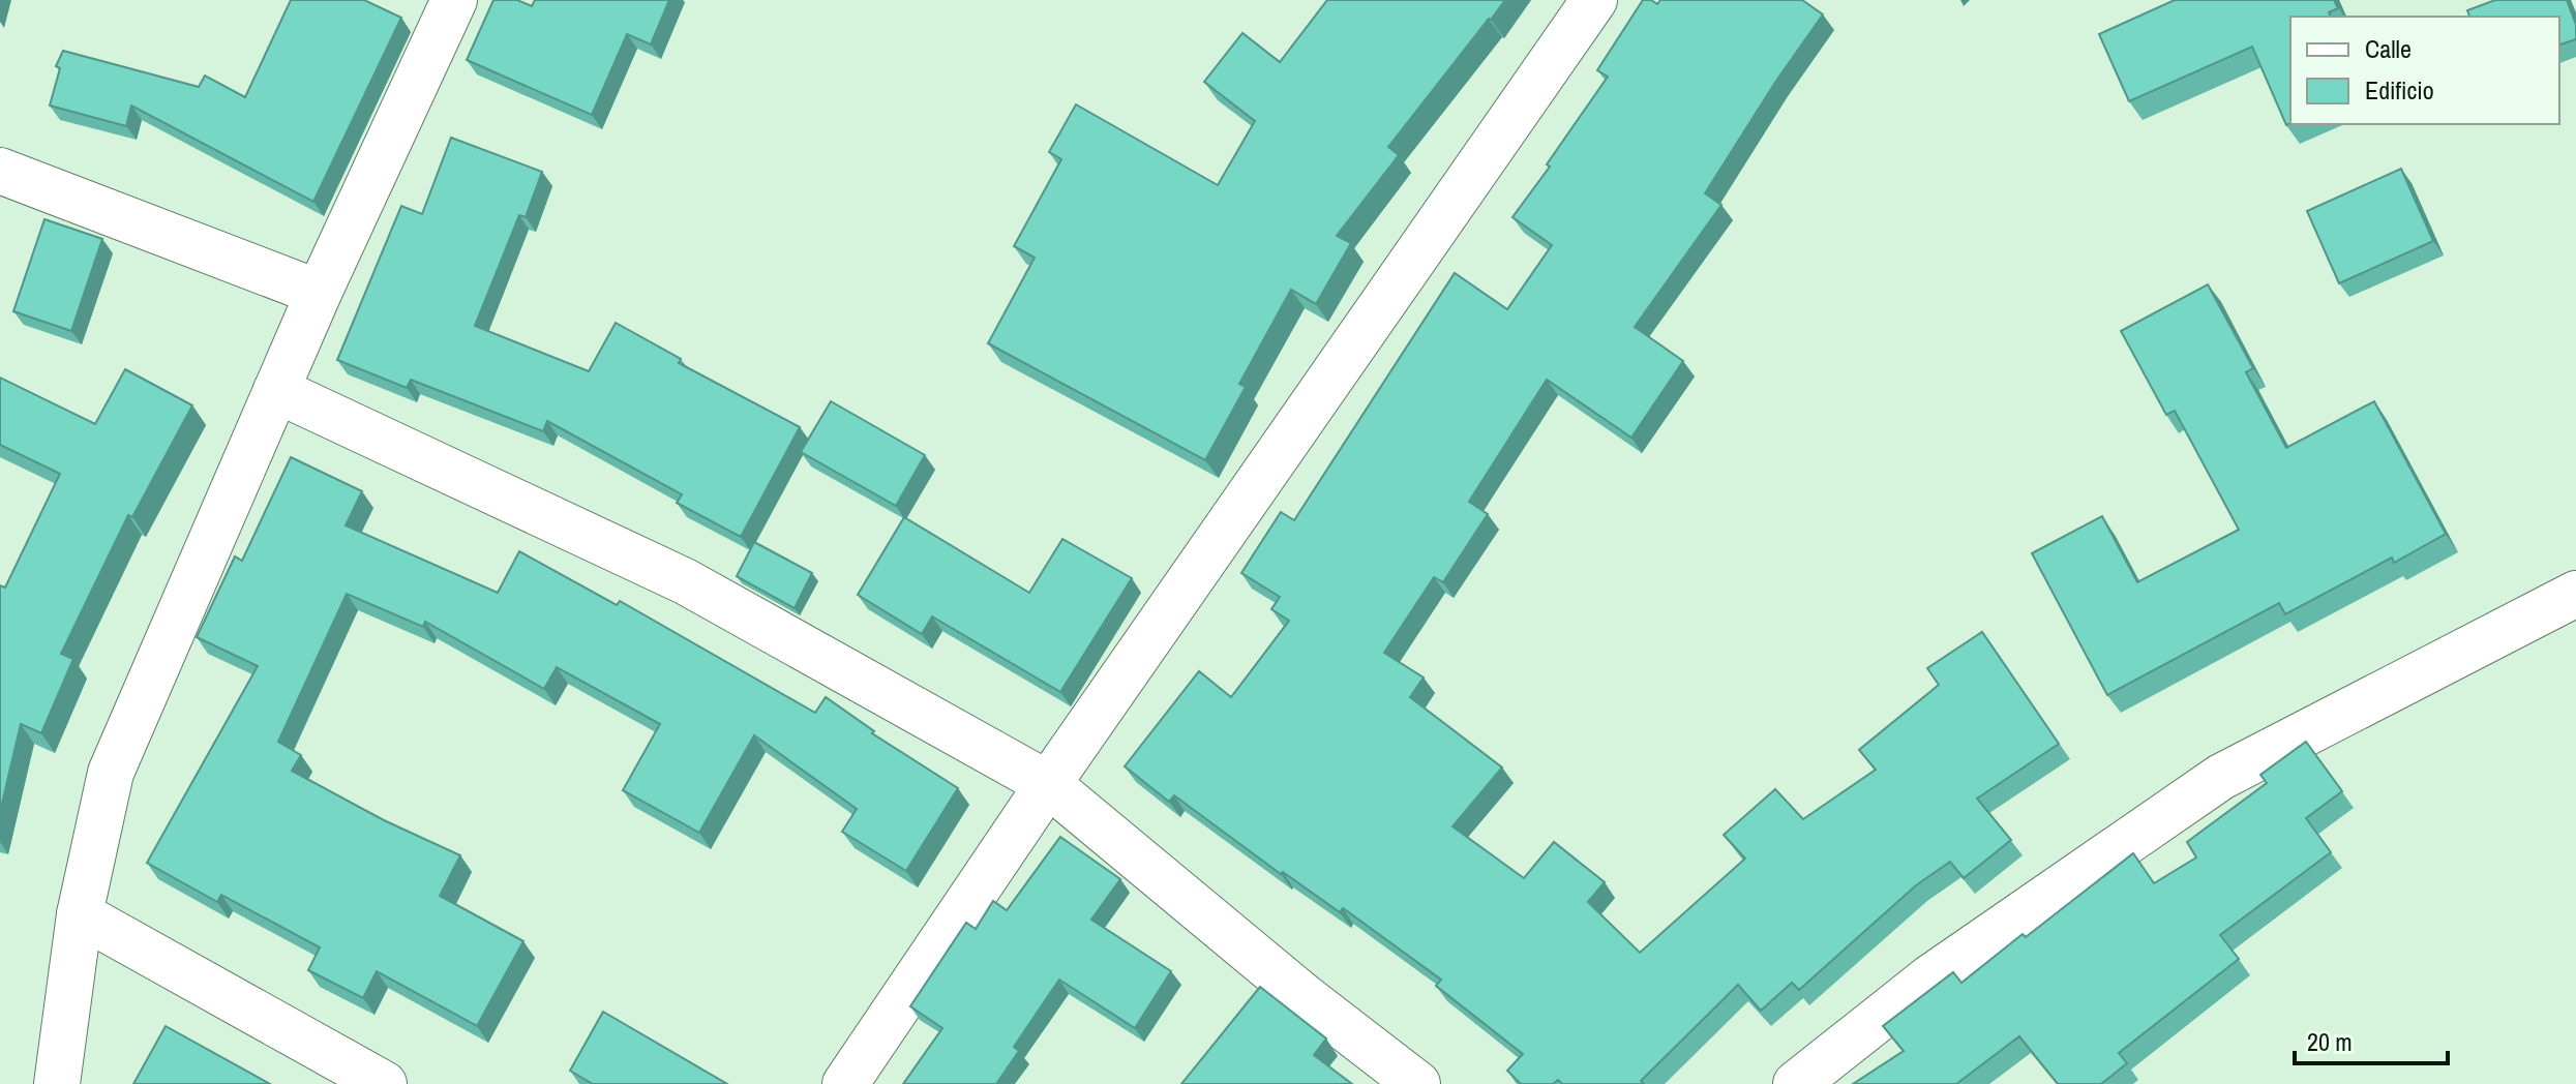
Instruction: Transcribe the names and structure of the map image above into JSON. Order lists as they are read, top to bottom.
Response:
{
  "legend": ["Calle", "Edificio"],
  "scale_bar": "20 m"
}
